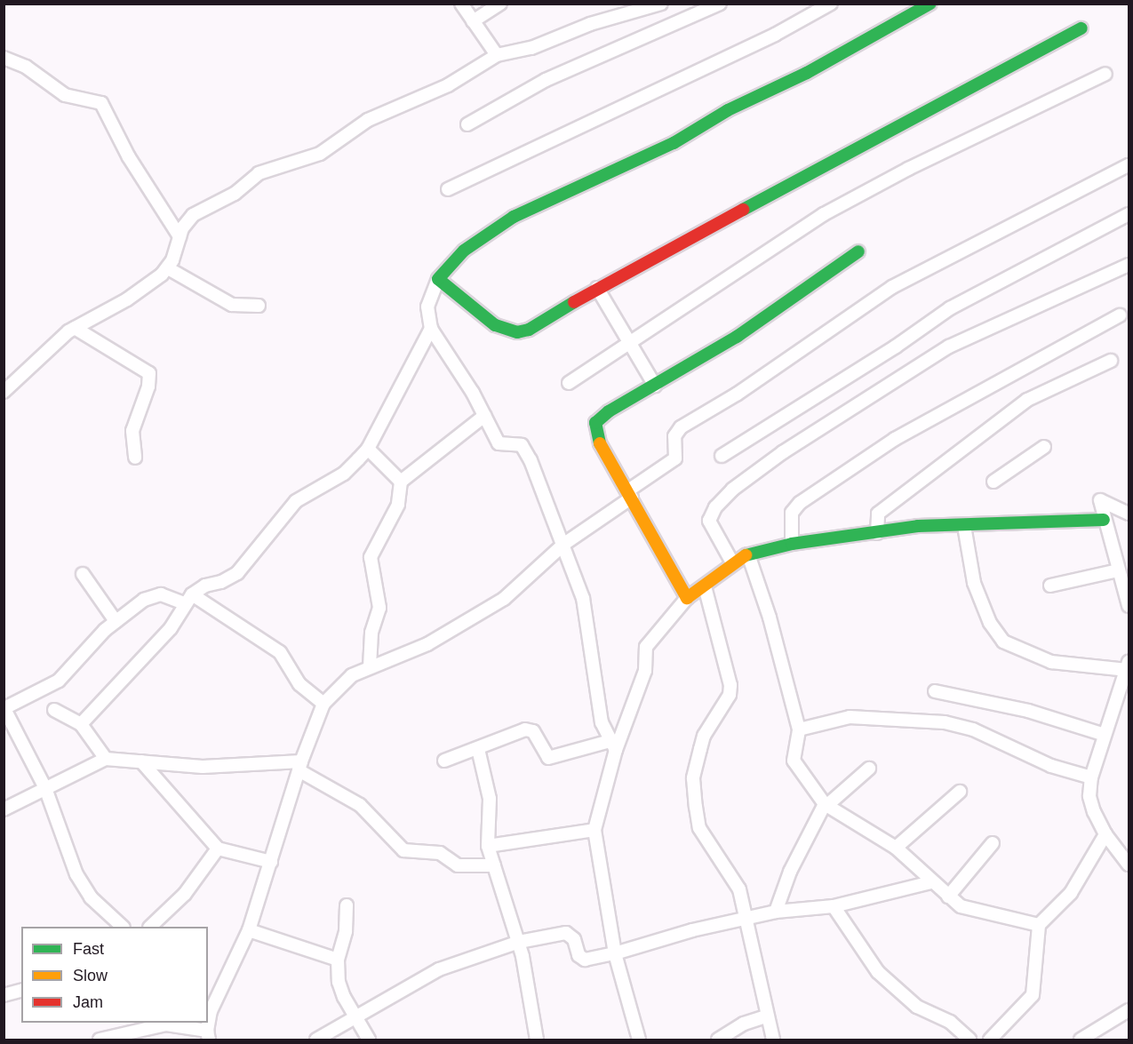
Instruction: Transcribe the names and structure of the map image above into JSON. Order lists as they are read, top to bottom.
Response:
{
  "legend": ["Fast", "Slow", "Jam"]
}
